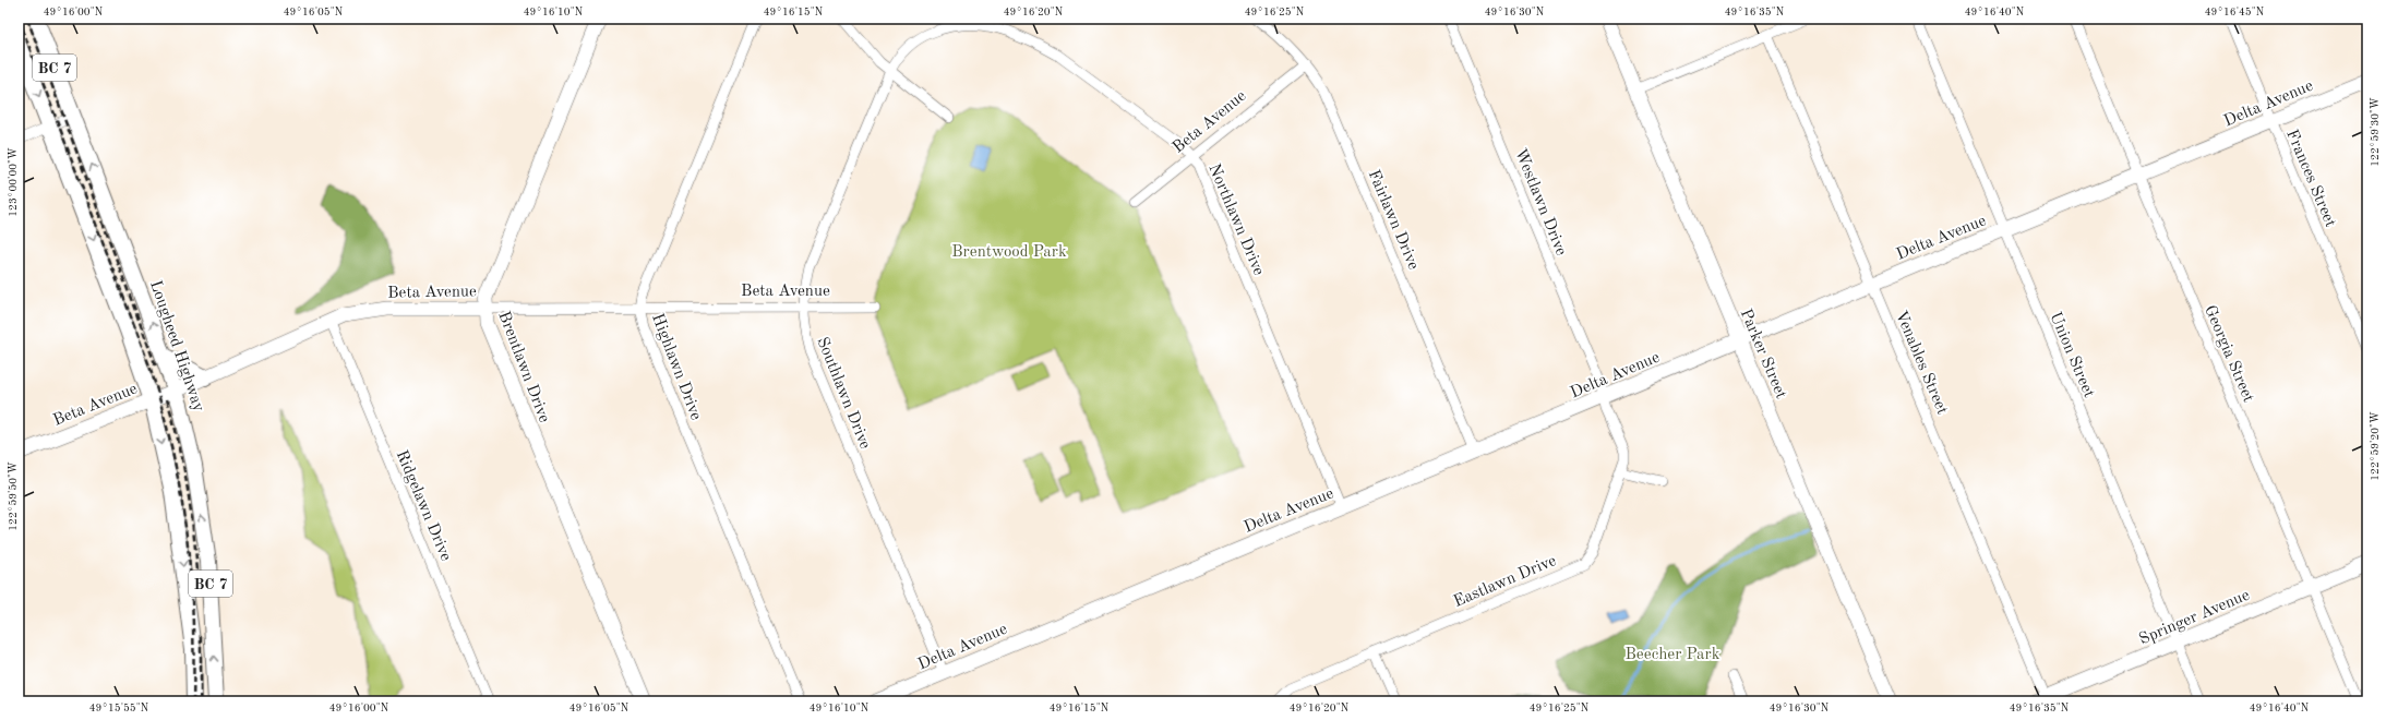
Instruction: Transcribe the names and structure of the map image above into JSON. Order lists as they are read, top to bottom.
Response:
{
  "streets": {
    "main road": ["BC 7", "Lougheed Highway"],
    "street": [
      "Delta Avenue",
      "Beta Avenue",
      "Frances Street",
      "Westlawn Drive",
      "Northlawn Drive",
      "Fairlawn Drive",
      "Parker Street",
      "Georgia Street",
      "Union Street",
      "Venables Street",
      "Brentlawn Drive",
      "Highlawn Drive",
      "Southlawn Drive",
      "Ridgelawn Drive",
      "Eastlawn Drive",
      "Springer Avenue"
    ]
  },
  "crossings": [
    ["BC 7", "Beta Avenue"],
    ["Delta Avenue", "Frances Street"],
    ["Delta Avenue", "Westlawn Drive"],
    ["Delta Avenue", "Northlawn Drive"],
    ["Delta Avenue", "Fairlawn Drive"],
    ["Delta Avenue", "Parker Street"],
    ["Delta Avenue", "Georgia Street"],
    ["Delta Avenue", "Union Street"],
    ["Delta Avenue", "Venables Street"],
    ["Delta Avenue", "Southlawn Drive"],
    ["Delta Avenue", "Eastlawn Drive"],
    ["Beta Avenue", "Northlawn Drive"],
    ["Beta Avenue", "Fairlawn Drive"],
    ["Beta Avenue", "Lougheed Highway"],
    ["Beta Avenue", "Brentlawn Drive"],
    ["Beta Avenue", "Highlawn Drive"],
    ["Beta Avenue", "Southlawn Drive"],
    ["Beta Avenue", "Ridgelawn Drive"],
    ["Westlawn Drive", "Eastlawn Drive"],
    ["Northlawn Drive", "Southlawn Drive"],
    ["Georgia Street", "Springer Avenue"],
    ["Union Street", "Springer Avenue"],
    ["Venables Street", "Springer Avenue"]
  ],
  "parks": ["Brentwood Park", "Beecher Park"],
  "coordinates": [
    "49°16'00\"N",
    "49°16'05\"N",
    "49°16'10\"N",
    "49°16'15\"N",
    "49°16'20\"N",
    "49°16'25\"N",
    "49°16'30\"N",
    "49°16'35\"N",
    "49°16'40\"N",
    "49°16'45\"N",
    "122°59'30\"W",
    "123°00'00\"W",
    "122°59'20\"W",
    "122°59'50\"W",
    "49°15'55\"N"
  ]
}
